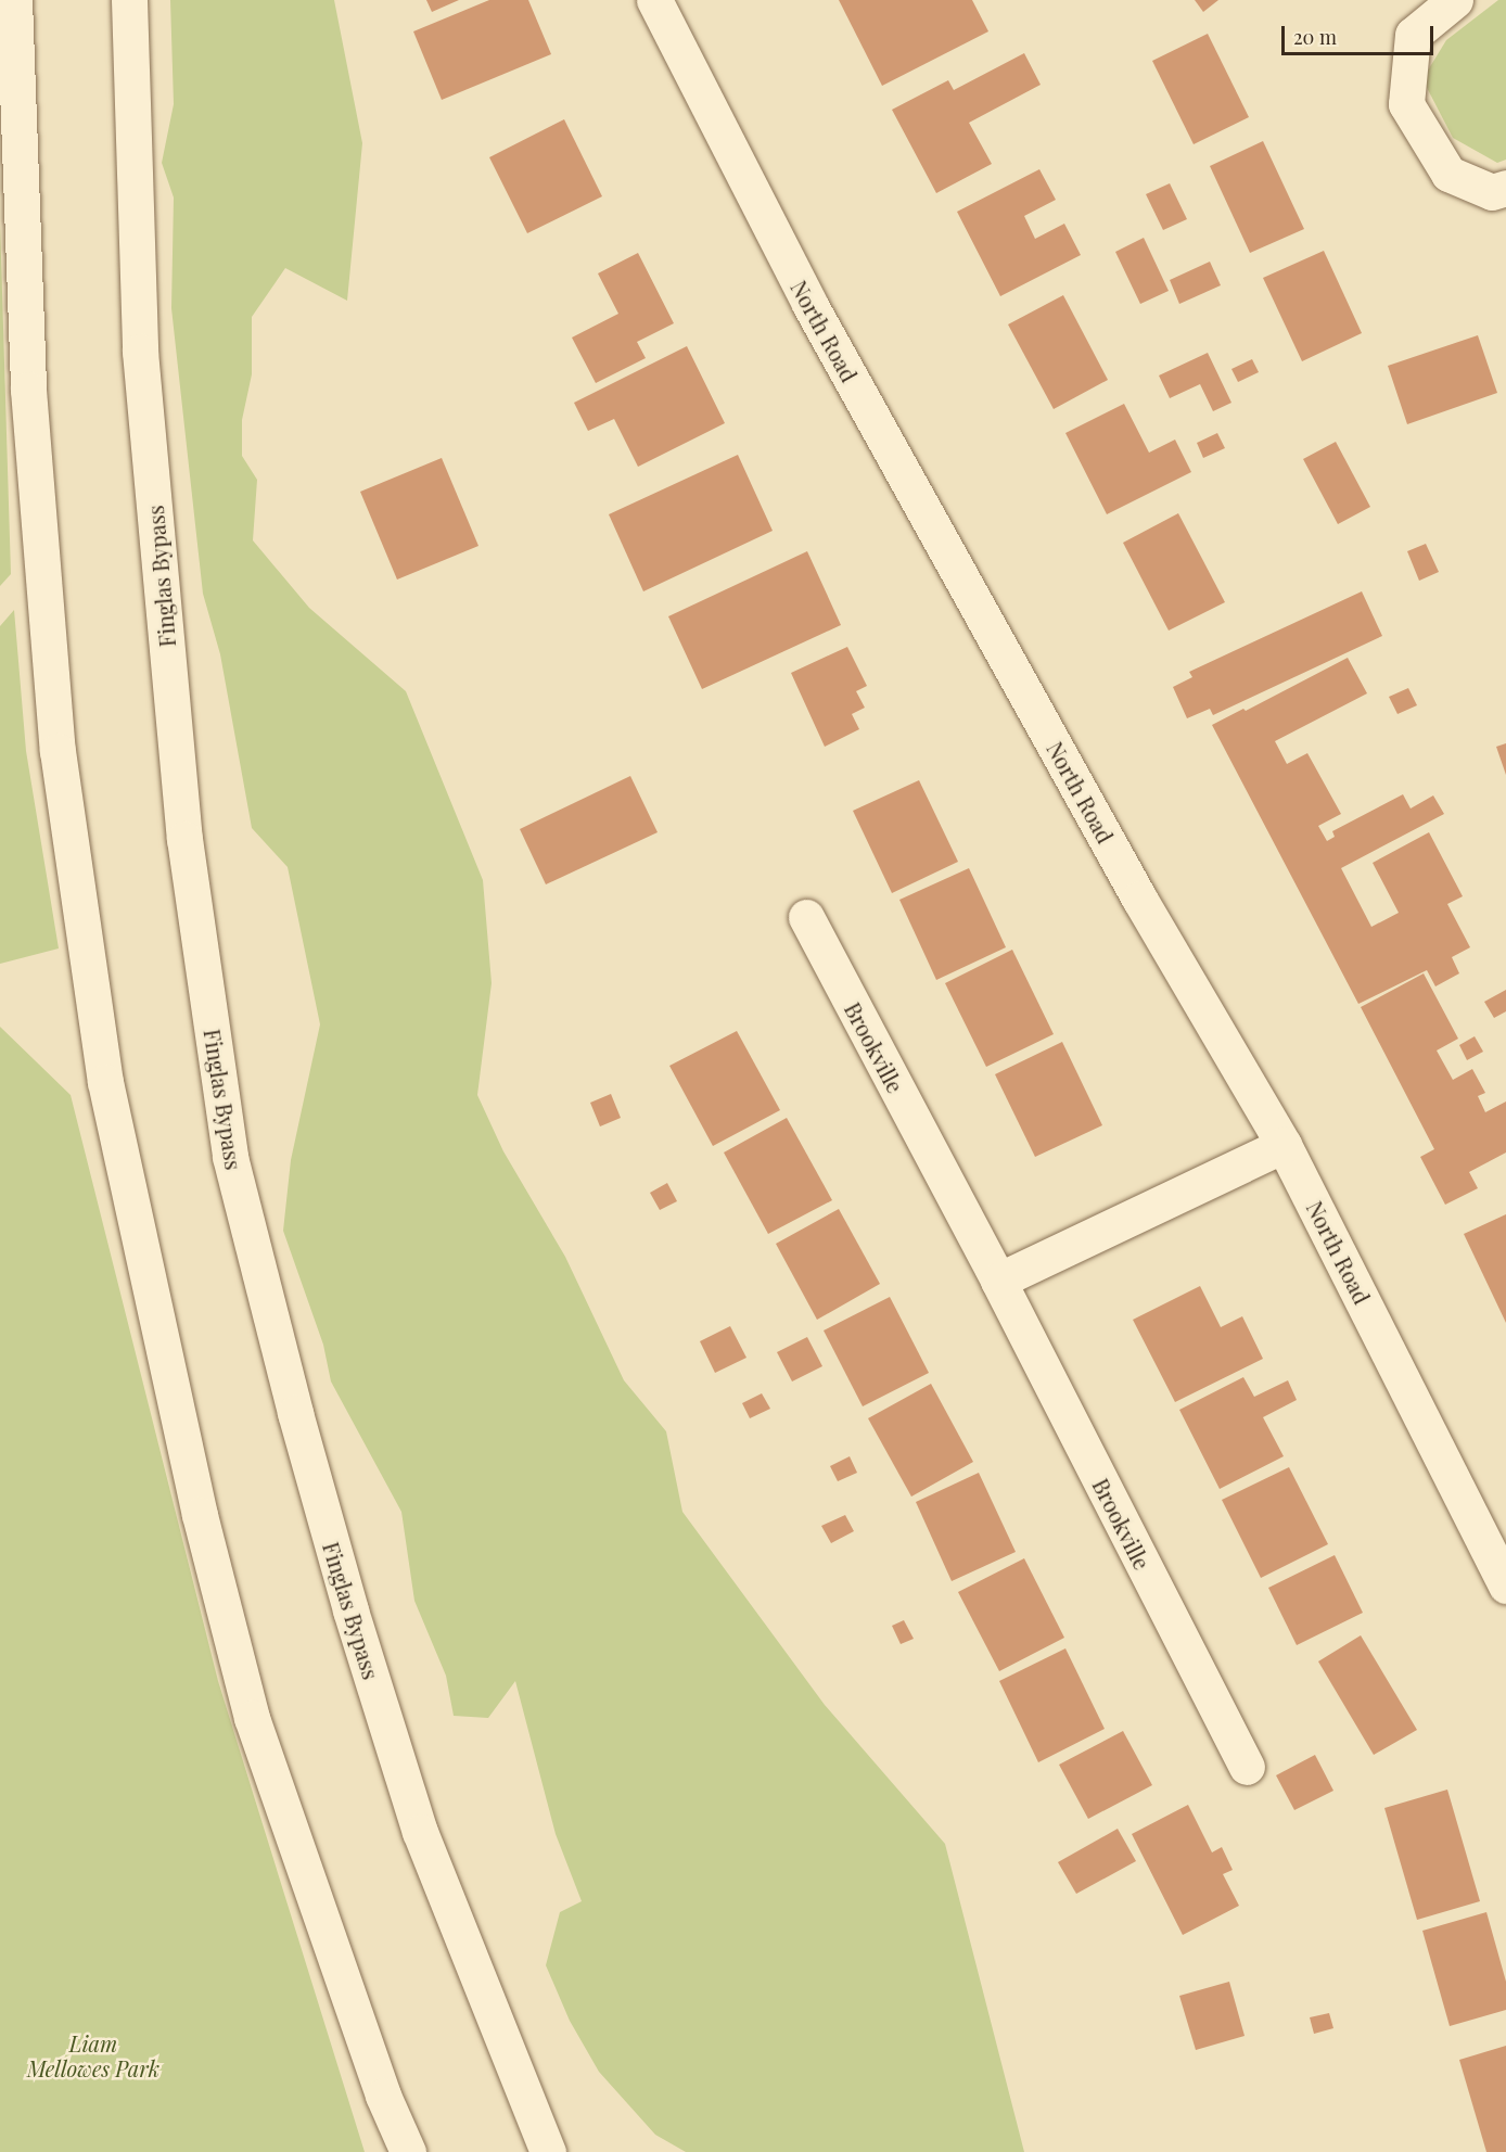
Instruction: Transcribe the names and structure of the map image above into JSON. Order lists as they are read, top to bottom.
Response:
{
  "streets": {
    "main road": ["North Road", "Finglas Bypass", "Brookville"]
  },
  "parks": ["Liam Mellowes Park"],
  "scale_bar": "20 m"
}
